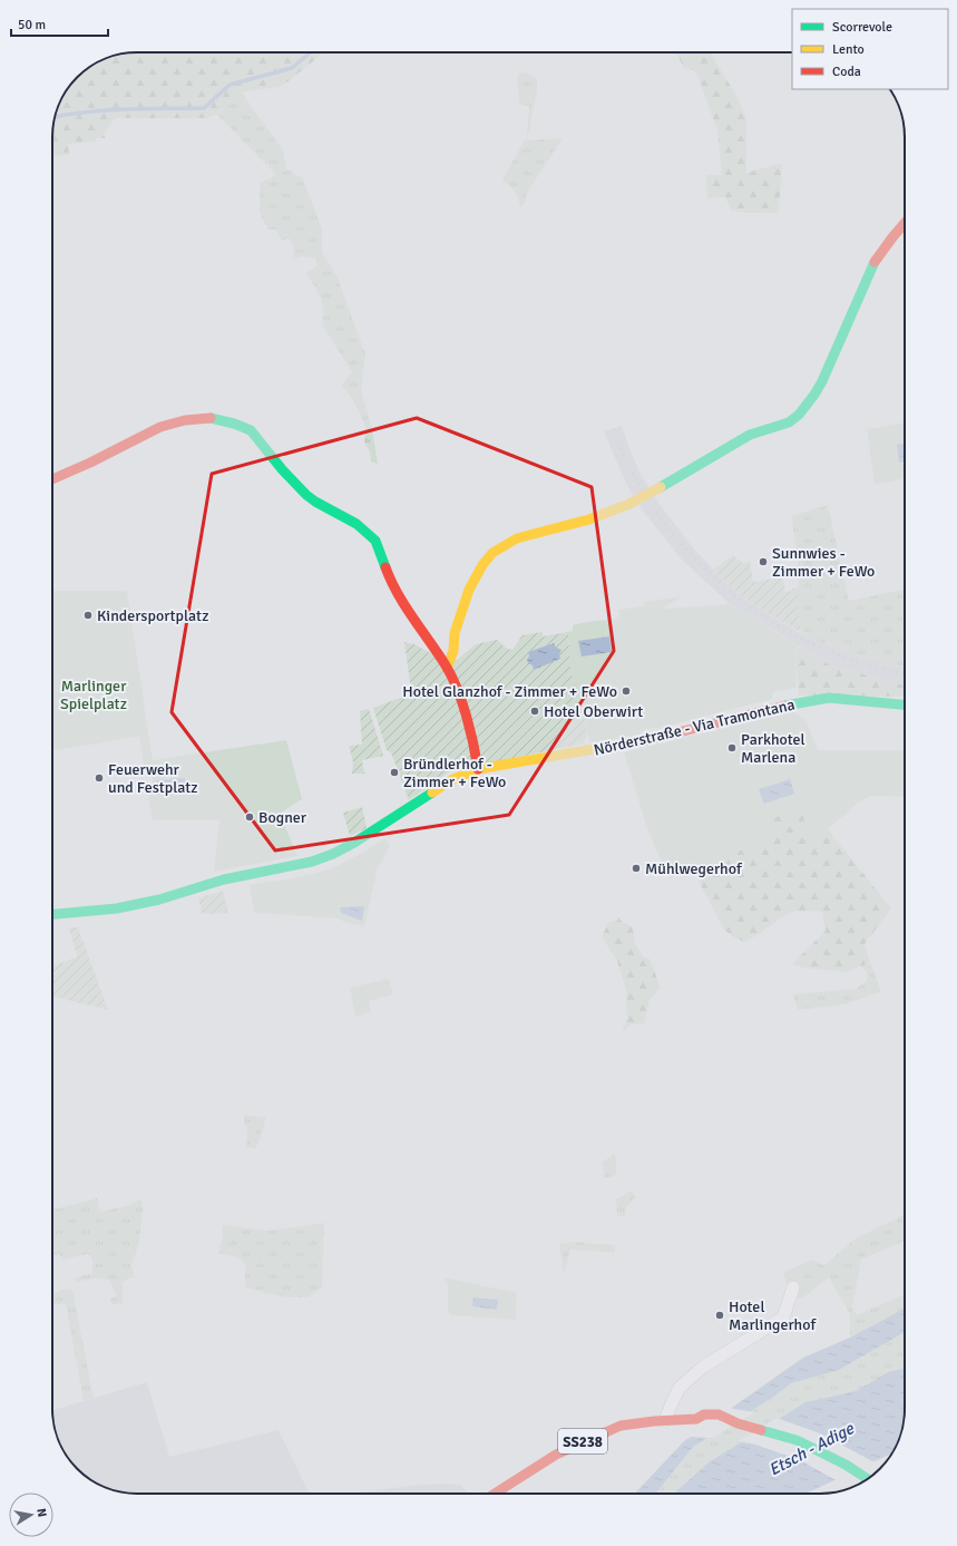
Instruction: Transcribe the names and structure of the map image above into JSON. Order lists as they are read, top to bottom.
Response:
{
  "streets": {
    "street": ["Nörderstraße - Via Tramontana", "SS238"]
  },
  "water": ["Etsch - Adige"],
  "parks": ["Marlinger Spielplatz"],
  "places": [
    "Sunnwies - Zimmer + FeWo",
    "Kindersportplatz",
    "Hotel Glanzhof - Zimmer + FeWo",
    "Hotel Oberwirt",
    "Parkhotel Marlena",
    "Bründlerhof - Zimmer + FeWo",
    "Feuerwehr und Festplatz",
    "Bogner",
    "Mühlwegerhof",
    "Hotel Marlingerhof"
  ],
  "legend": ["Scorrevole", "Lento", "Coda"],
  "scale_bar": "50 m",
  "north": "right"
}
